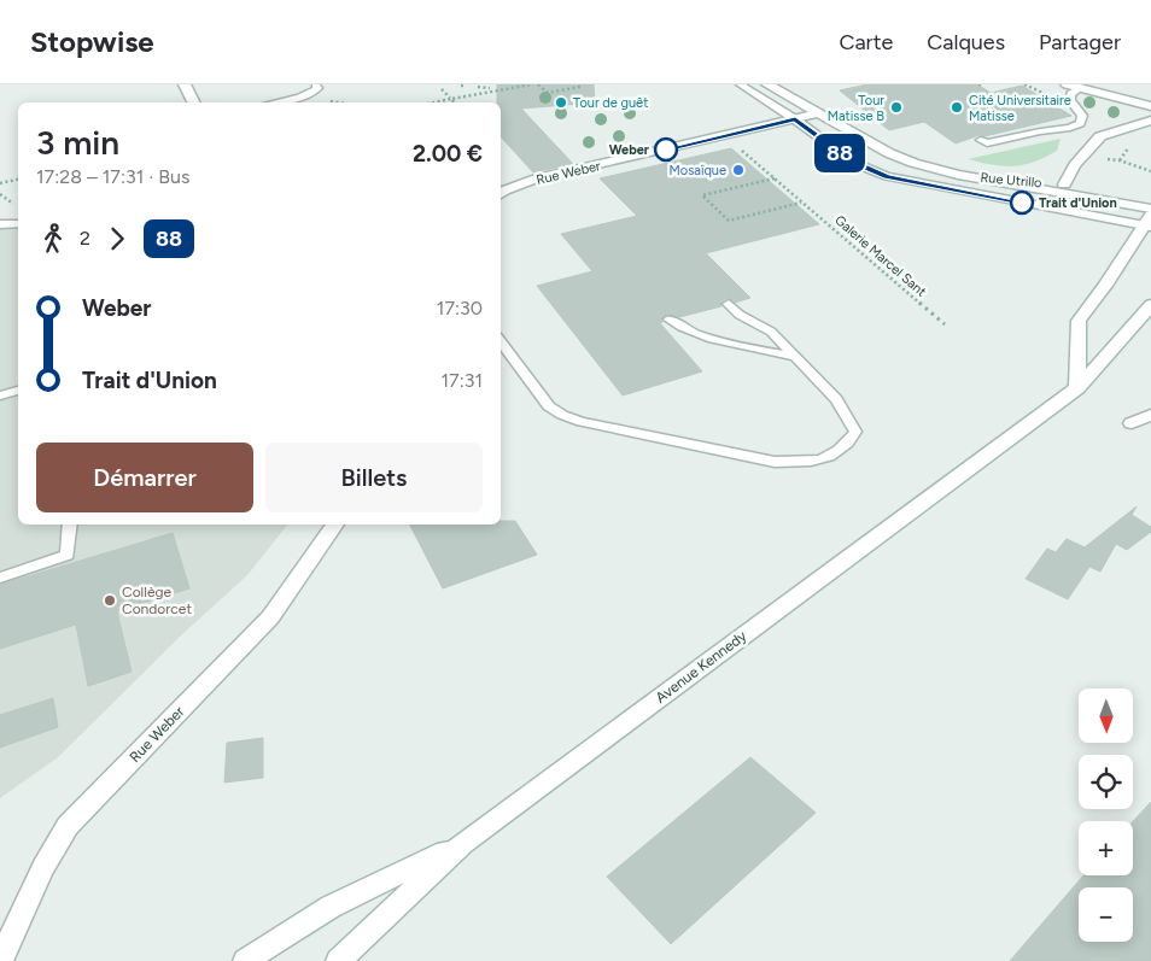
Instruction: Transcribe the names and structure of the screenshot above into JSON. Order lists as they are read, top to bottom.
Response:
{
  "streets": {
    "street": ["Rue Weber", "Rue Utrillo", "Avenue Kennedy"],
    "path": ["Galerie Marcel Sant"]
  },
  "crossings": [
    ["Rue Weber", "Galerie Marcel Sant"]
  ],
  "places": [
    "Tour de guêt",
    "Tour Matisse B",
    "Cité Universitaire Matisse",
    "Weber",
    "Mosaïque",
    "Trait d'Union",
    "Collège Condorcet"
  ],
  "lines": ["bus line 88"],
  "north": "bottom",
  "page": {
    "header": "Stopwise",
    "nav": ["Carte", "Calques", "Partager"],
    "on_map": "88",
    "heading": ["3 min", "17:28 – 17:31 · Bus", "2.00 €"],
    "legs": ["2", "88"],
    "list": [
      {
        "name": "Weber",
        "value": "17:30"
      },
      {
        "name": "Trait d'Union",
        "value": "17:31"
      }
    ],
    "buttons": ["Démarrer", "Billets"],
    "map_buttons": ["+", "−"]
  }
}
